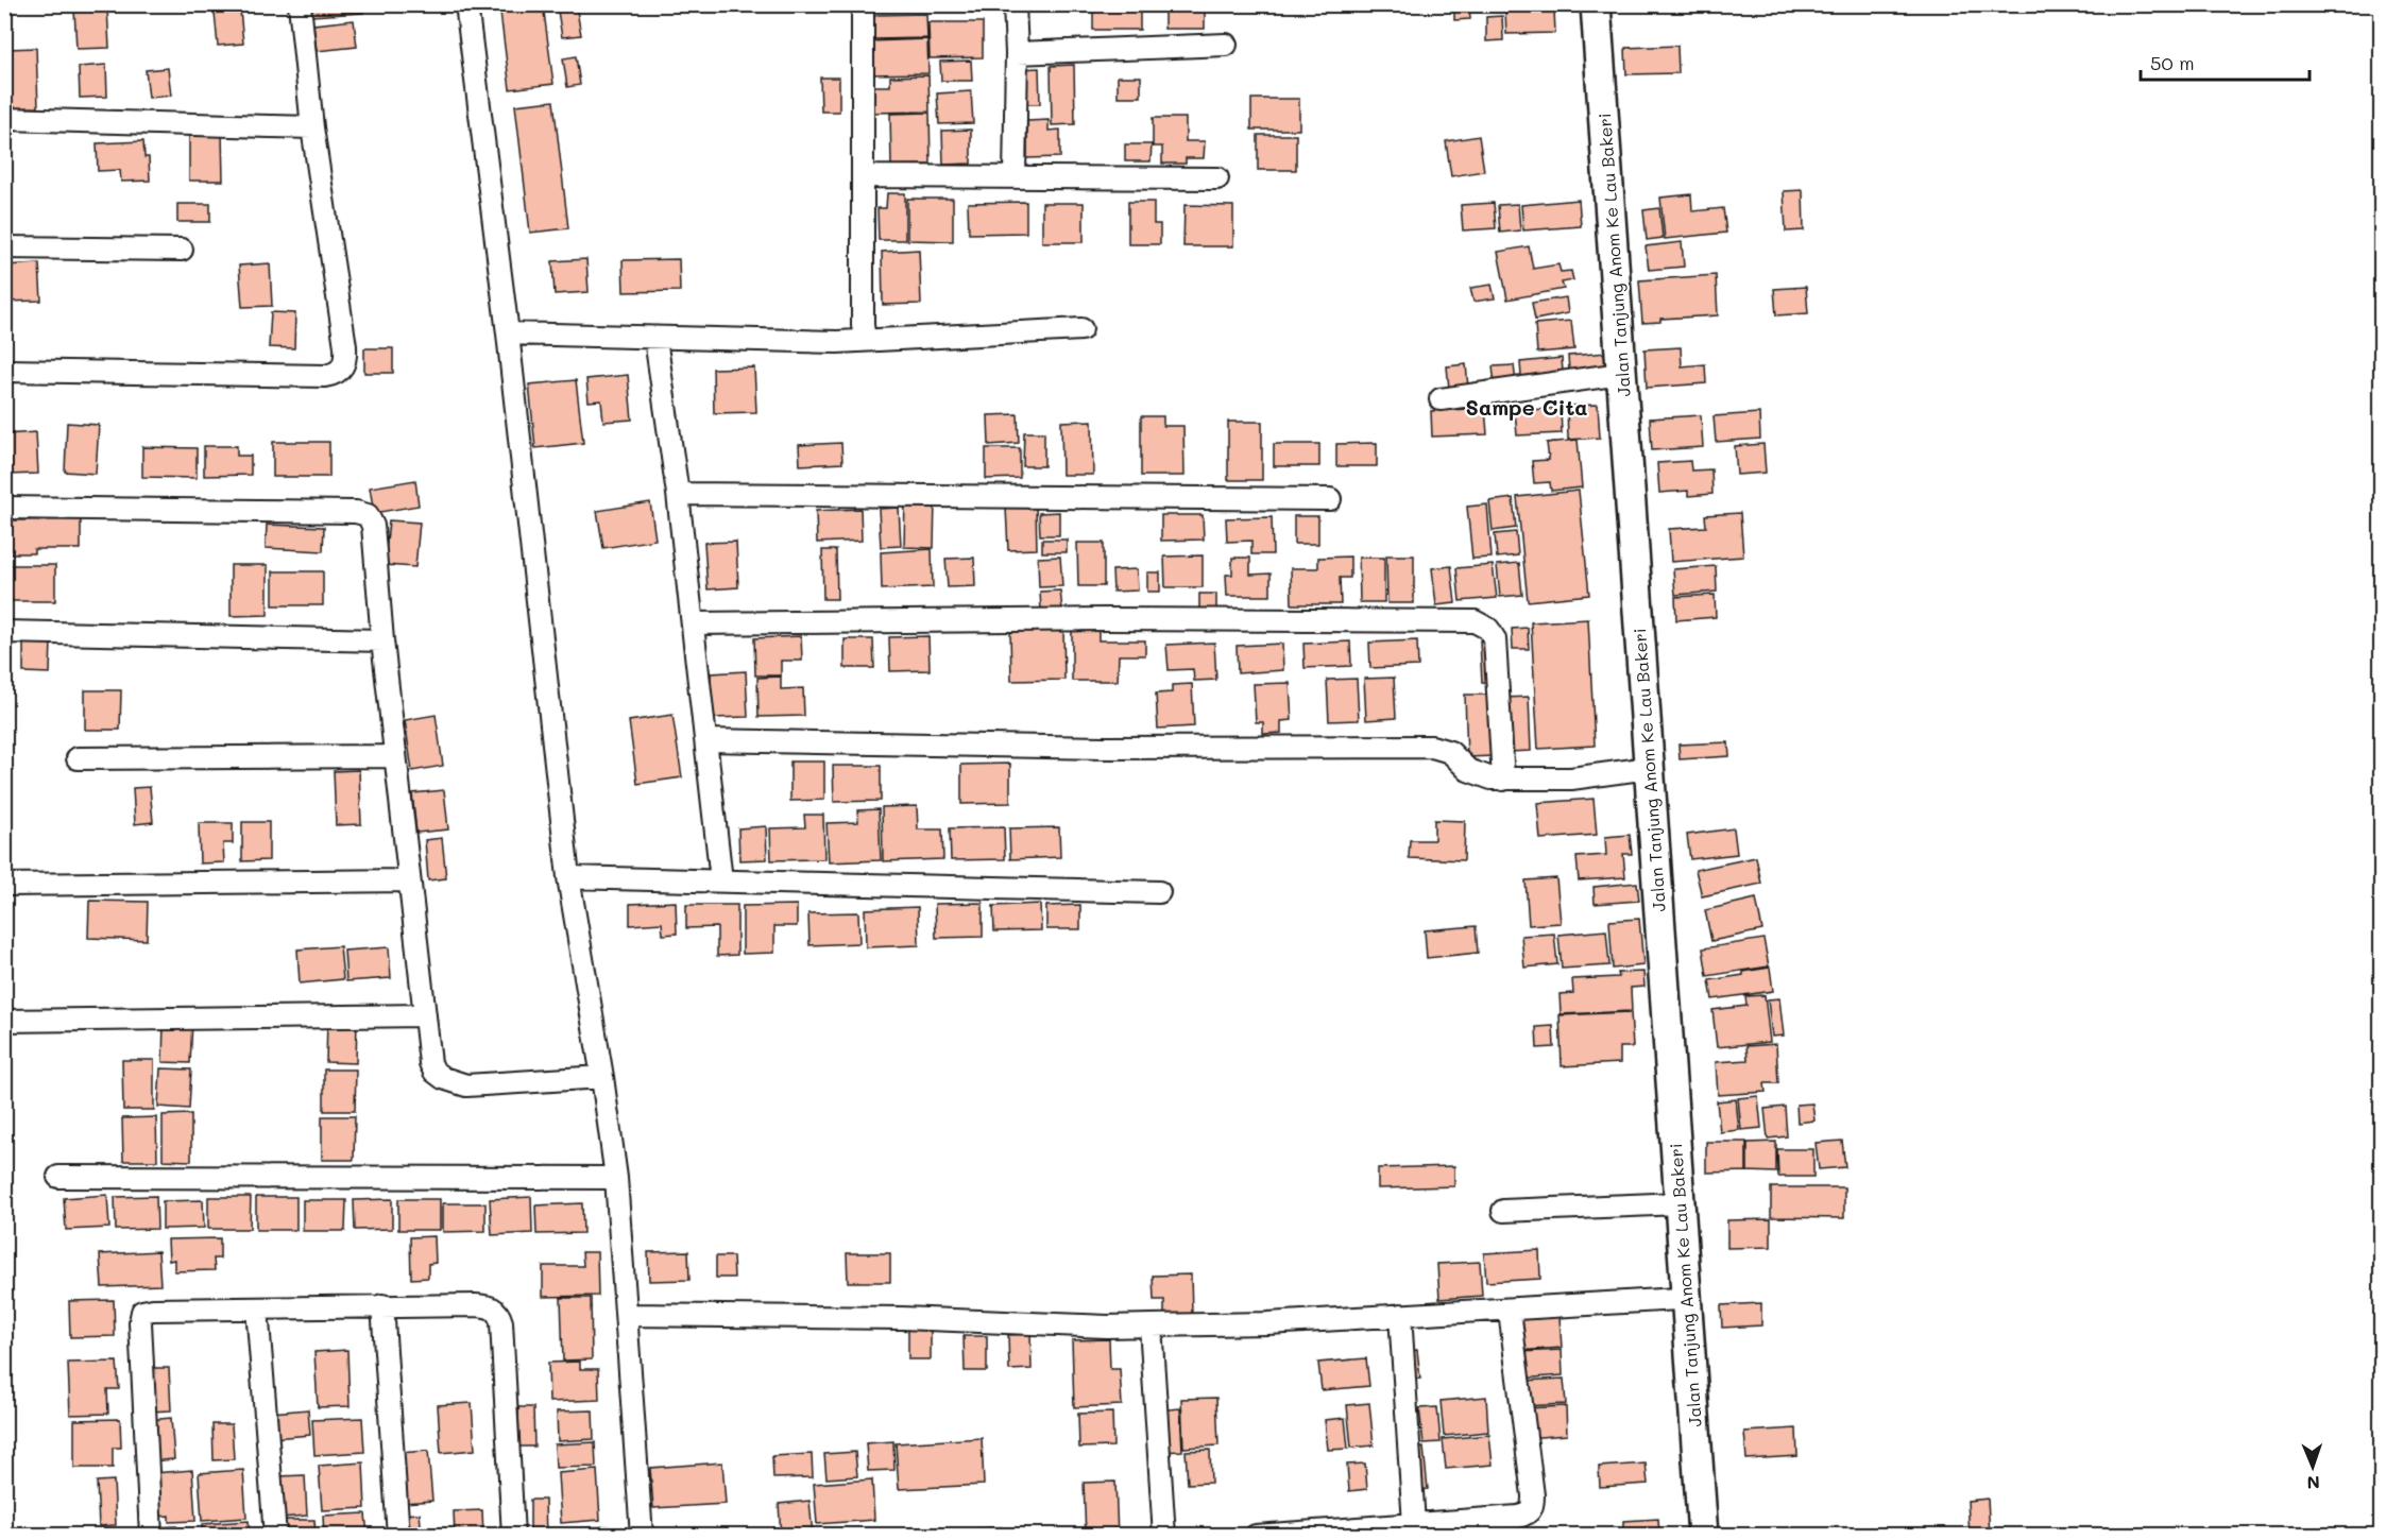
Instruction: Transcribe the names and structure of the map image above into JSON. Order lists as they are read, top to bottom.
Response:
{
  "streets": {
    "main road": ["Jalan Tanjung Anom Ke Lau Bakeri"]
  },
  "districts": ["Sampe Cita"],
  "scale_bar": "50 m",
  "north": "bottom"
}
